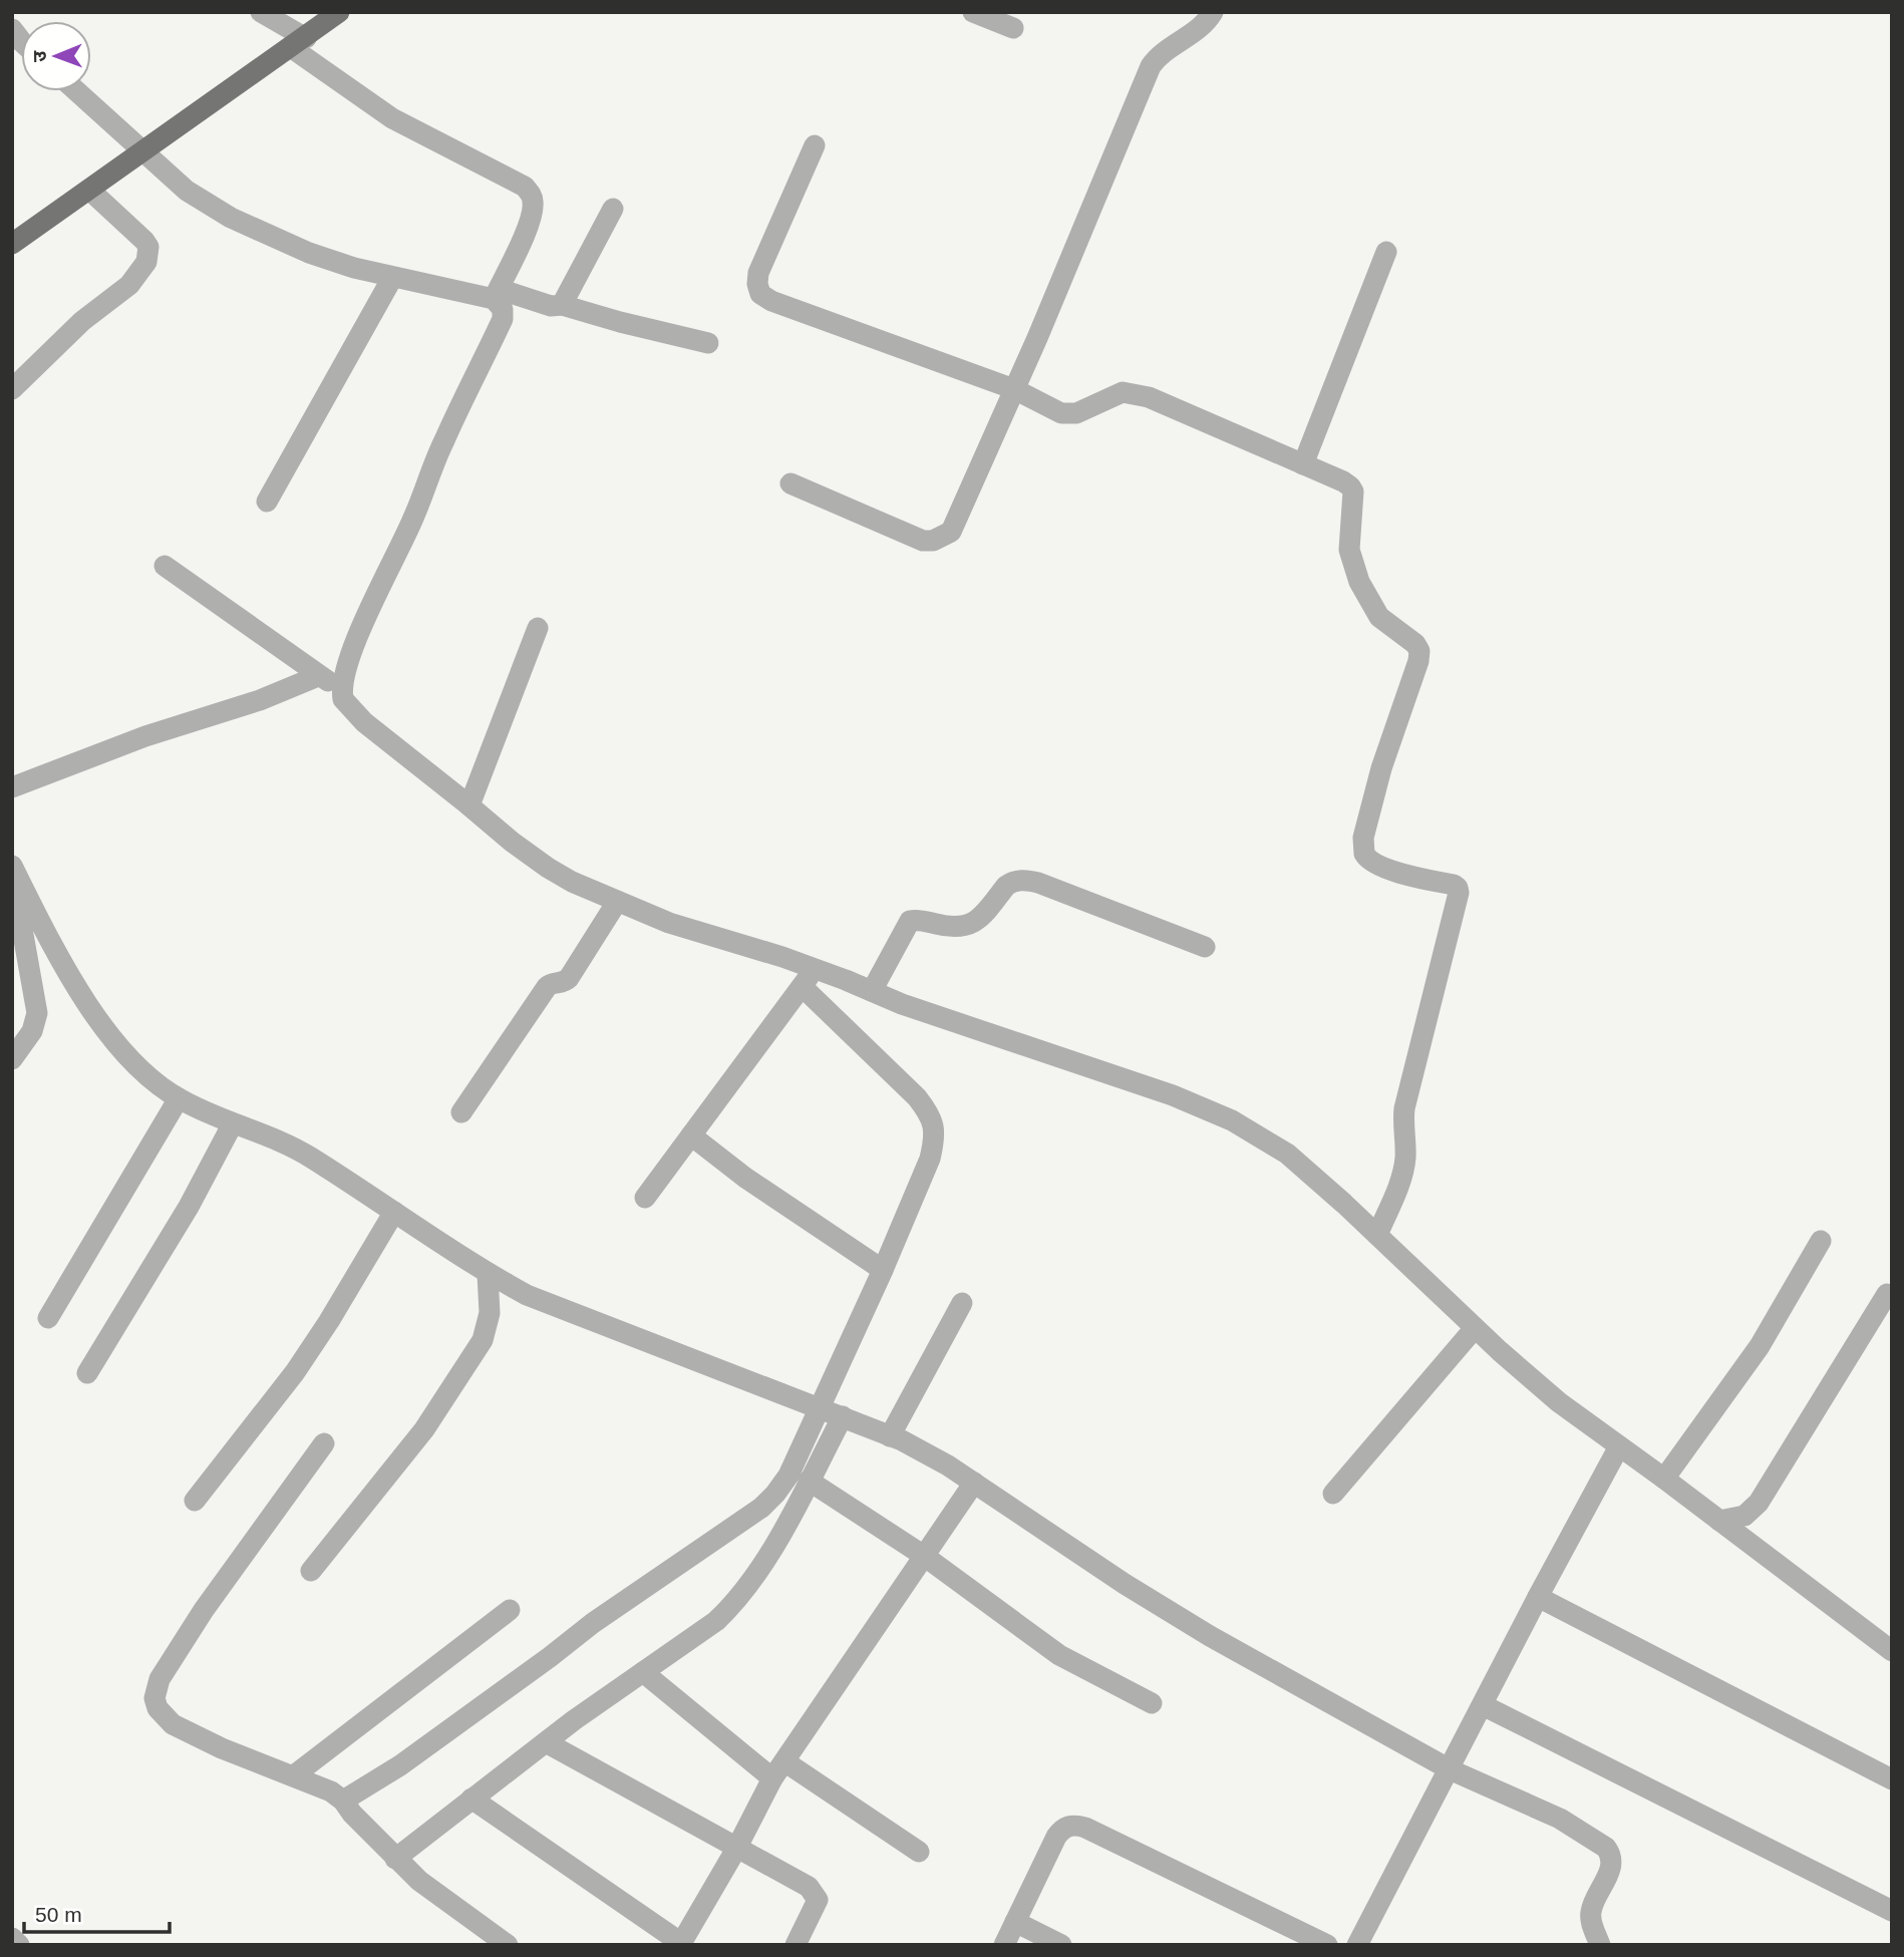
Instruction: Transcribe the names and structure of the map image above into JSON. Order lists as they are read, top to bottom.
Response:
{
  "scale_bar": "50 m",
  "north": "left"
}
